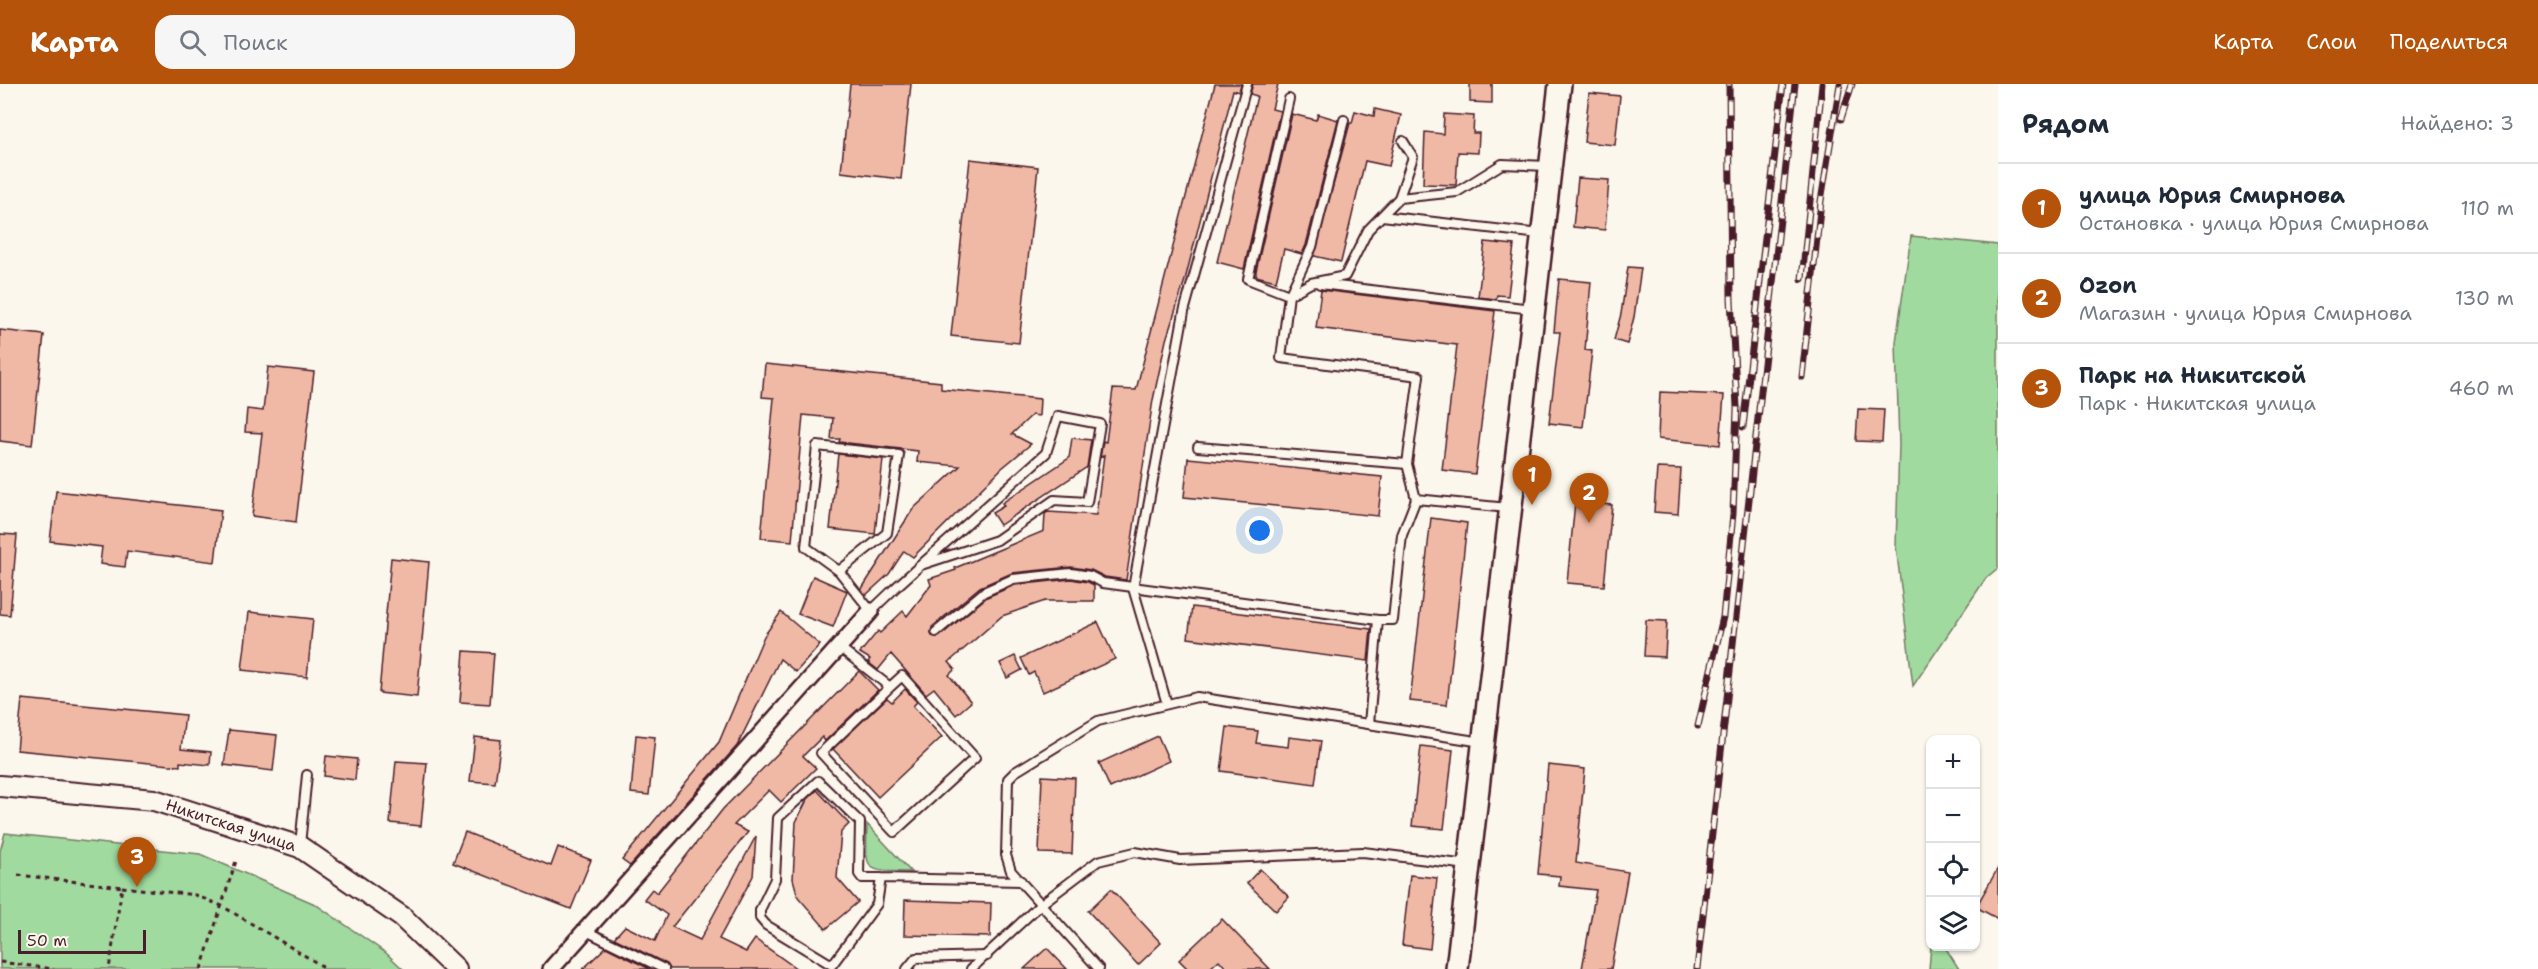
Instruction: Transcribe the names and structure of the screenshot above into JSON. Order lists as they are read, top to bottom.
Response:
{
  "streets": {
    "street": ["Никитская улица"]
  },
  "scale_bar": "50 m",
  "page": {
    "header": "Карта",
    "search": "Поиск",
    "nav": ["Карта", "Слои", "Поделиться"],
    "heading": ["Рядом", "Найдено: 3"],
    "list": [
      {
        "mark": "1",
        "name": "улица Юрия Смирнова",
        "note": "Остановка · улица Юрия Смирнова",
        "value": "110 m"
      },
      {
        "mark": "2",
        "name": "Ozon",
        "note": "Магазин · улица Юрия Смирнова",
        "value": "130 m"
      },
      {
        "mark": "3",
        "name": "Парк на Никитской",
        "note": "Парк · Никитская улица",
        "value": "460 m"
      }
    ],
    "pins": ["1", "2", "3"],
    "map_buttons": ["+", "−"],
    "scale": "50 m"
  }
}
